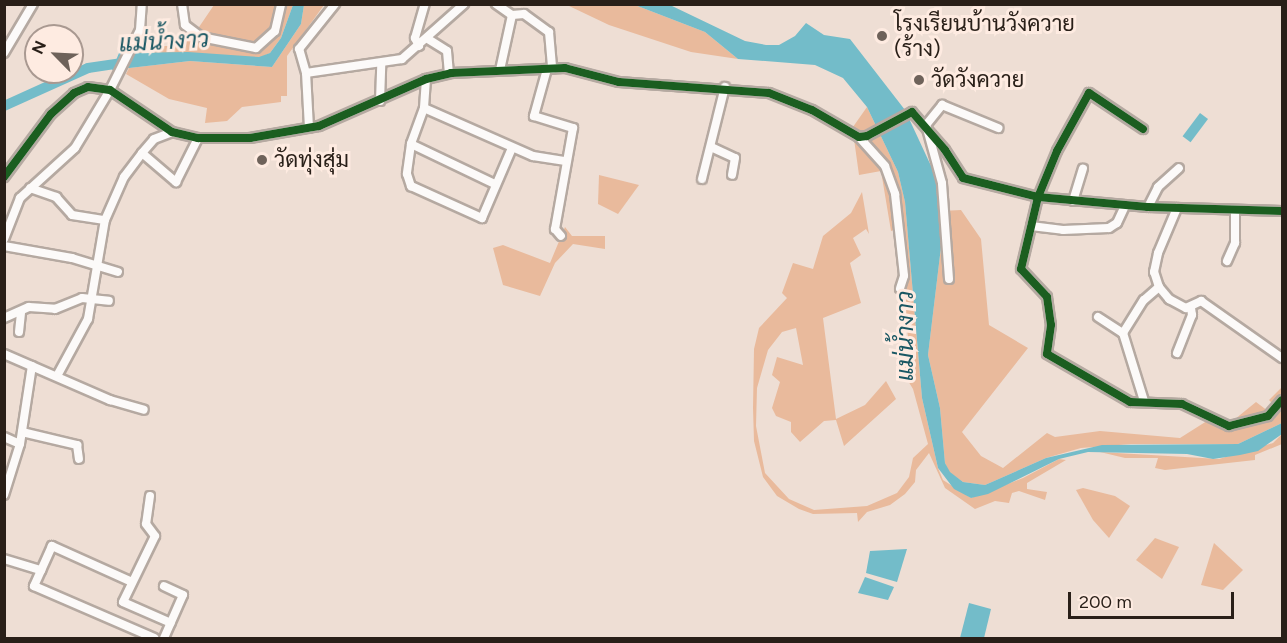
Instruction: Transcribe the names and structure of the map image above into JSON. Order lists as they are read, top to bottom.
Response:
{
  "water": ["แม่น้ำงาว"],
  "places": ["โรงเรียนบ้านวังควาย (ร้าง)", "วัดวังควาย", "วัดทุ่งสุ่ม"],
  "scale_bar": "200 m",
  "north": "top left"
}
